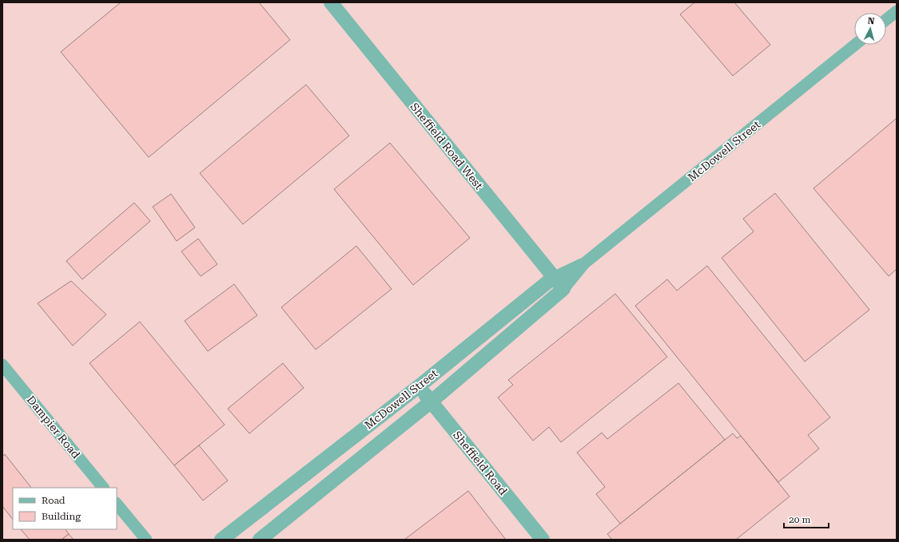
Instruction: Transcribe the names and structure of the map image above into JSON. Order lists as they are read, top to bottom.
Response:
{
  "streets": {
    "street": [
      "Sheffield Road West",
      "McDowell Street",
      "Dampier Road",
      "Sheffield Road"
    ]
  },
  "crossings": [
    ["Sheffield Road West", "McDowell Street"],
    ["McDowell Street", "Sheffield Road"]
  ],
  "legend": ["Road", "Building"],
  "scale_bar": "20 m",
  "north": "top"
}
